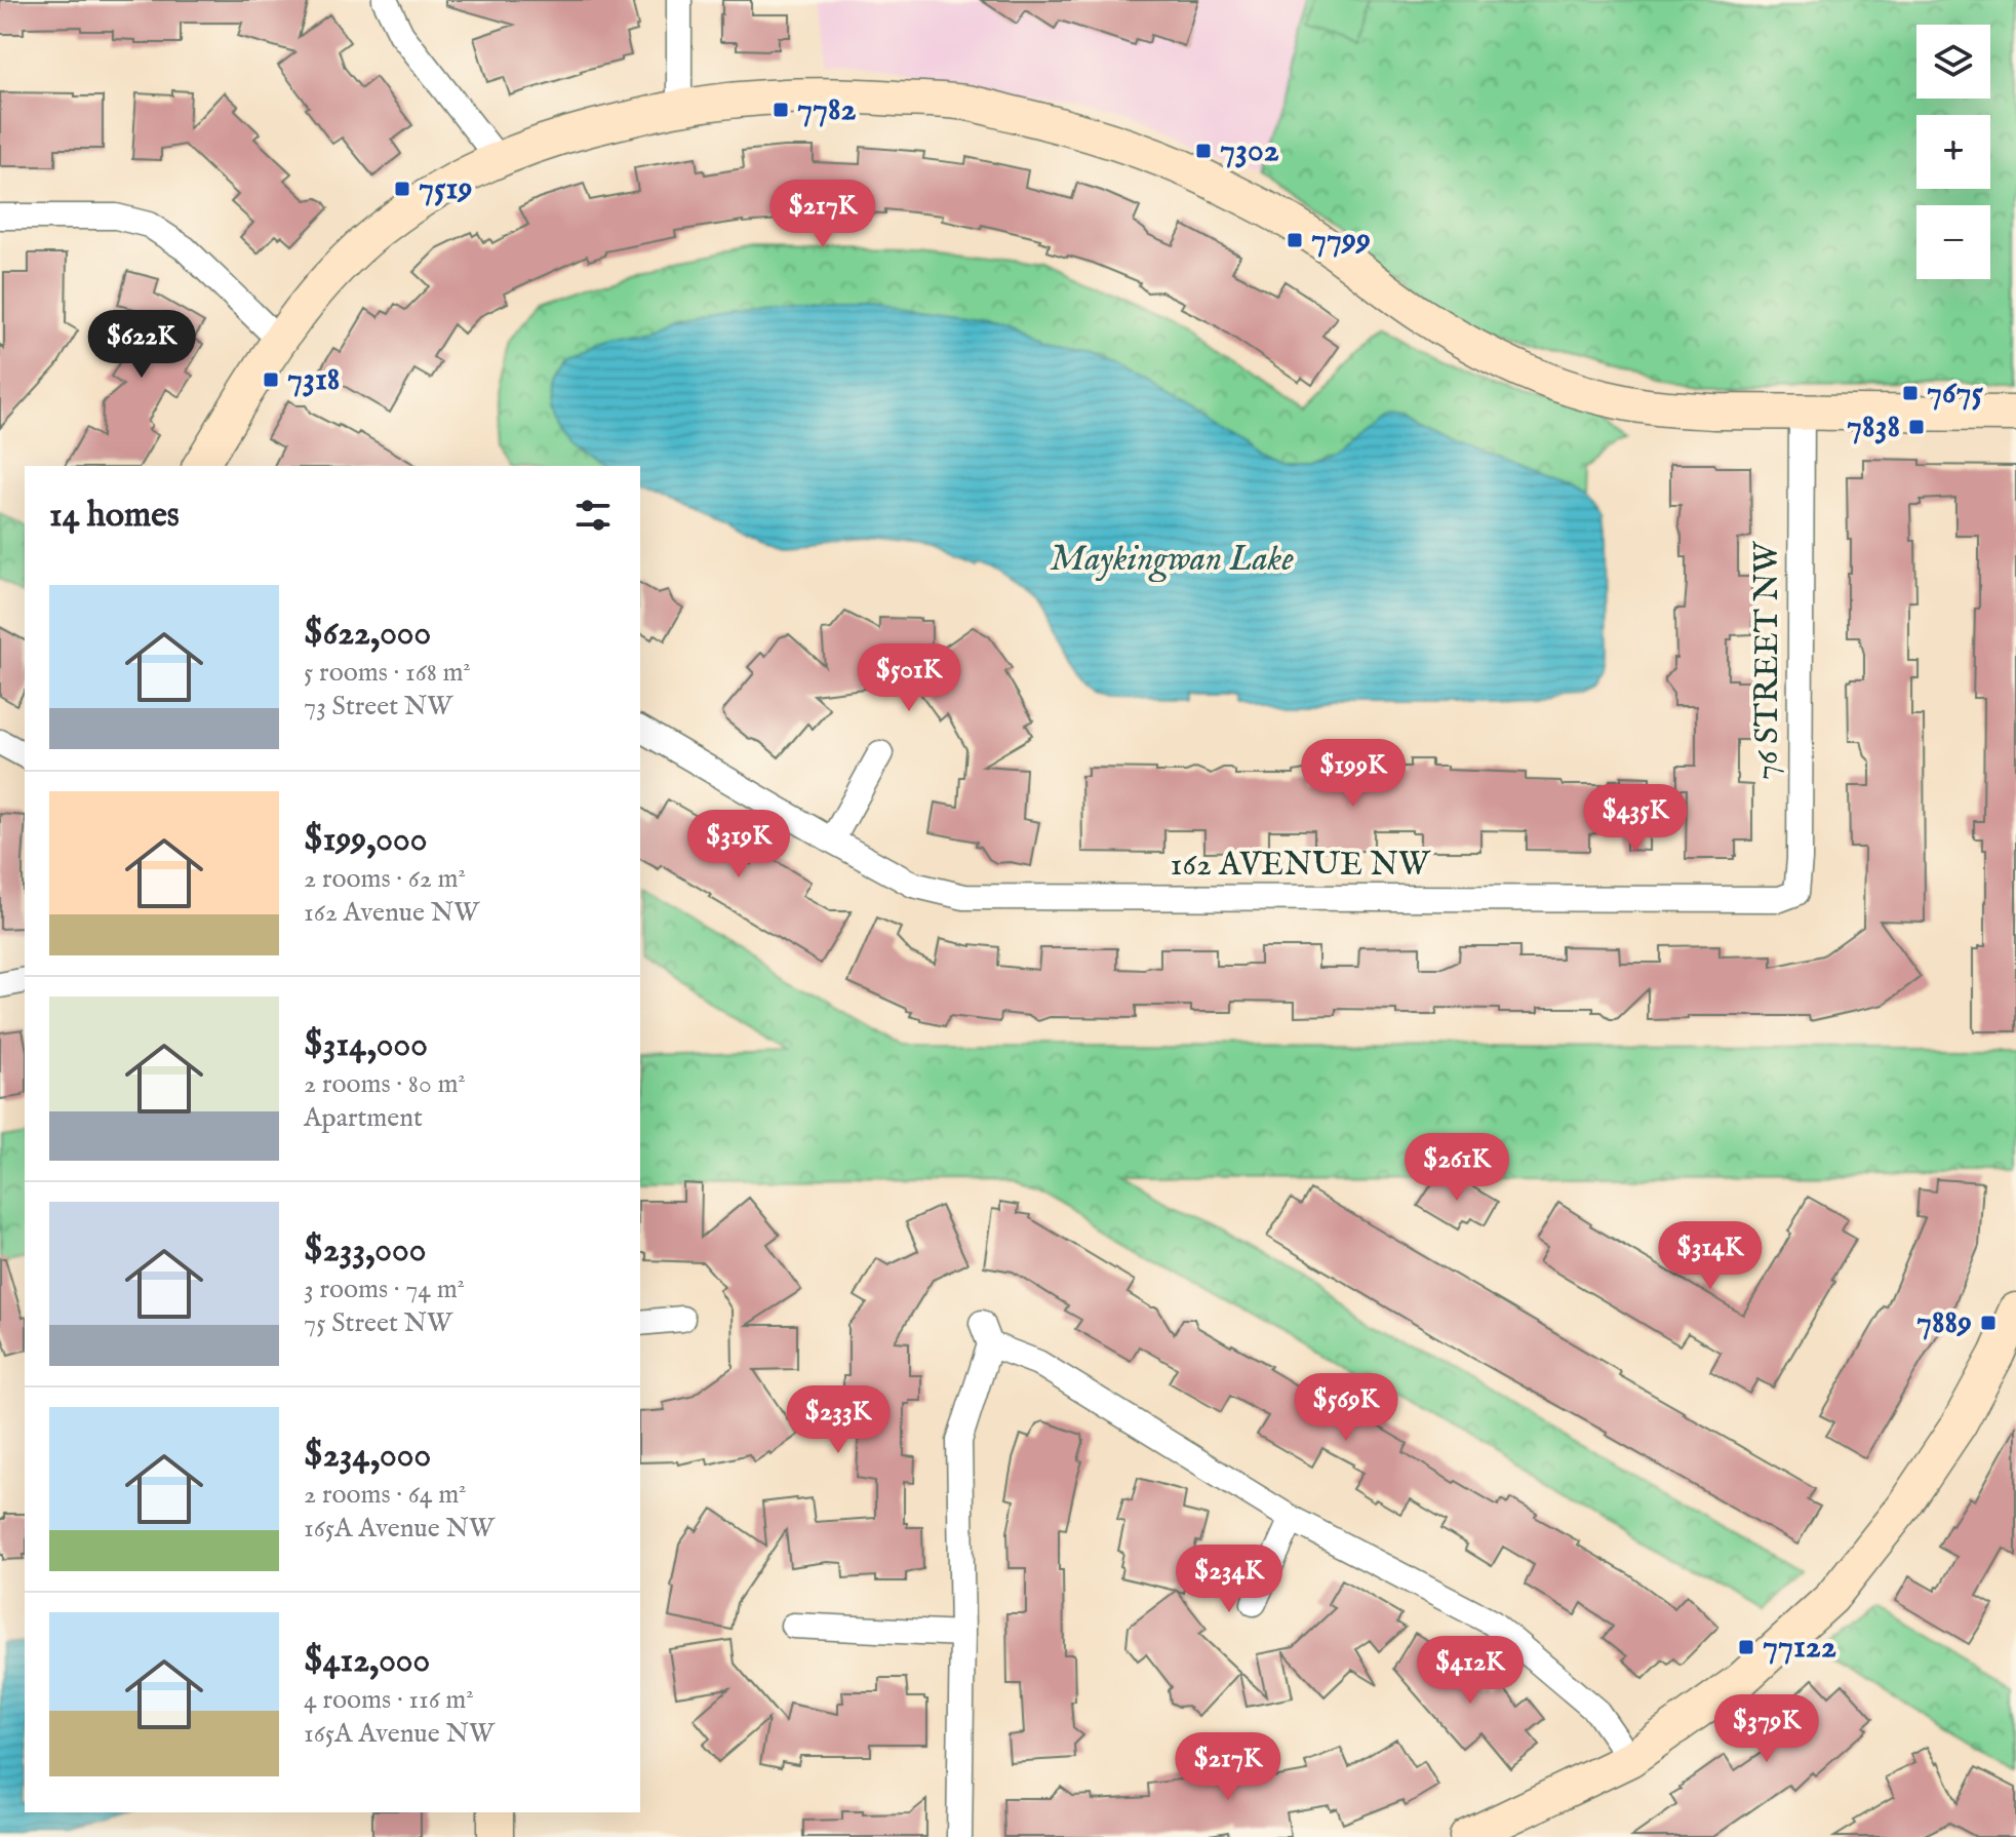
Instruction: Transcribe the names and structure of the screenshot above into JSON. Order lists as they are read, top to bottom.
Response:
{
  "streets": {
    "street": ["76 STREET NW", "162 AVENUE NW"]
  },
  "crossings": [
    ["76 STREET NW", "162 AVENUE NW"]
  ],
  "water": ["Maykingwan Lake"],
  "places": {
    "transit": [
      "7782",
      "7302",
      "7519",
      "7799",
      "7318",
      "7675",
      "7838",
      "7889",
      "77122"
    ]
  },
  "page": {
    "map_buttons": ["+", "−"],
    "price": [
      "$217K",
      "$622K",
      "$501K",
      "$199K",
      "$435K",
      "$319K",
      "$261K",
      "$314K",
      "$569K",
      "$233K",
      "$234K",
      "$412K",
      "$379K",
      "$217K"
    ],
    "heading": "14 homes",
    "list": [
      {
        "name": "$622,000",
        "note": "5 rooms · 168 m² · 73 Street NW"
      },
      {
        "name": "$199,000",
        "note": "2 rooms · 62 m² · 162 Avenue NW"
      },
      {
        "name": "$314,000",
        "note": "2 rooms · 80 m² · Apartment"
      },
      {
        "name": "$233,000",
        "note": "3 rooms · 74 m² · 75 Street NW"
      },
      {
        "name": "$234,000",
        "note": "2 rooms · 64 m² · 165A Avenue NW"
      },
      {
        "name": "$412,000",
        "note": "4 rooms · 116 m² · 165A Avenue NW"
      }
    ]
  }
}
